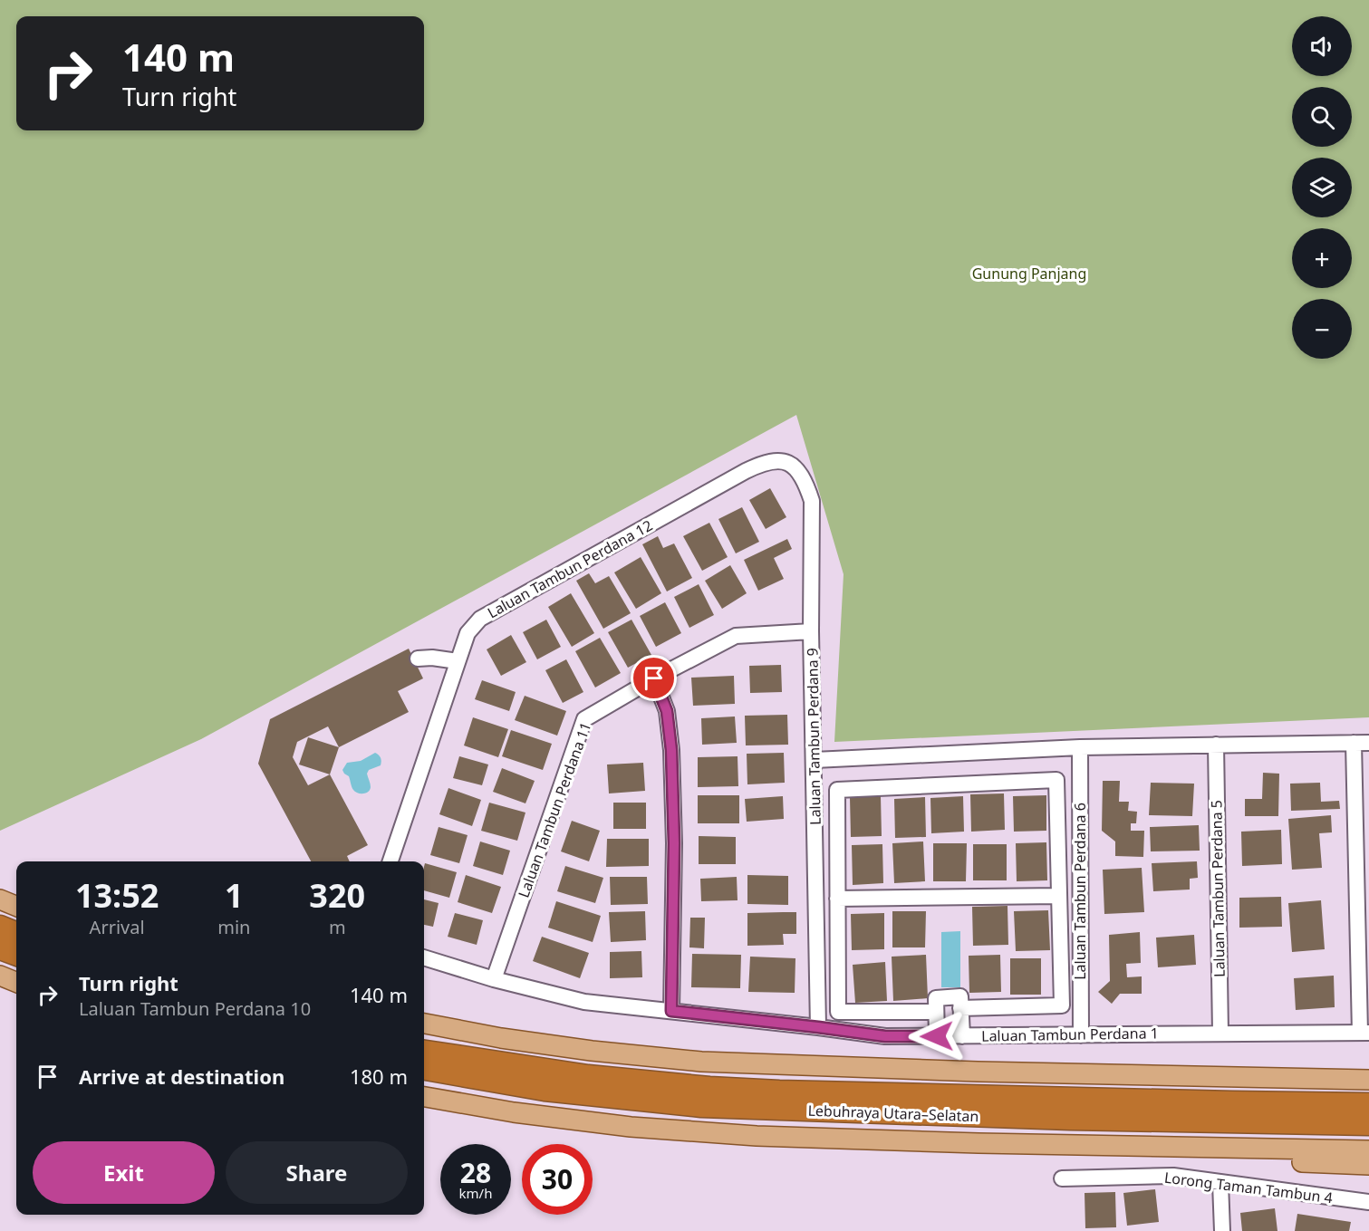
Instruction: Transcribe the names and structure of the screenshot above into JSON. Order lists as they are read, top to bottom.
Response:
{
  "streets": {
    "highway": ["Lebuhraya Utara–Selatan"],
    "street": [
      "Laluan Tambun Perdana 12",
      "Laluan Tambun Perdana 9",
      "Laluan Tambun Perdana 11",
      "Laluan Tambun Perdana 5",
      "Laluan Tambun Perdana 6",
      "Laluan Tambun Perdana 1",
      "Lorong Taman Tambun 4"
    ]
  },
  "crossings": [
    ["Laluan Tambun Perdana 12", "Laluan Tambun Perdana 9"],
    ["Laluan Tambun Perdana 9", "Laluan Tambun Perdana 11"],
    ["Laluan Tambun Perdana 9", "Laluan Tambun Perdana 1"],
    ["Laluan Tambun Perdana 11", "Laluan Tambun Perdana 1"],
    ["Laluan Tambun Perdana 5", "Laluan Tambun Perdana 1"],
    ["Laluan Tambun Perdana 6", "Laluan Tambun Perdana 1"]
  ],
  "parks": ["Gunung Panjang"],
  "page": {
    "map_buttons": ["+", "−"],
    "turn": ["140 m", "Turn right"],
    "eta": [
      "13:52",
      "Arrival",
      "1",
      "min",
      "320",
      "m"
    ],
    "list": [
      {
        "name": "Turn right",
        "note": "Laluan Tambun Perdana 10",
        "value": "140 m"
      },
      {
        "name": "Arrive at destination",
        "value": "180 m"
      }
    ],
    "buttons": ["Exit", "Share"],
    "speed": "28 km/h",
    "limit": "30"
  }
}
